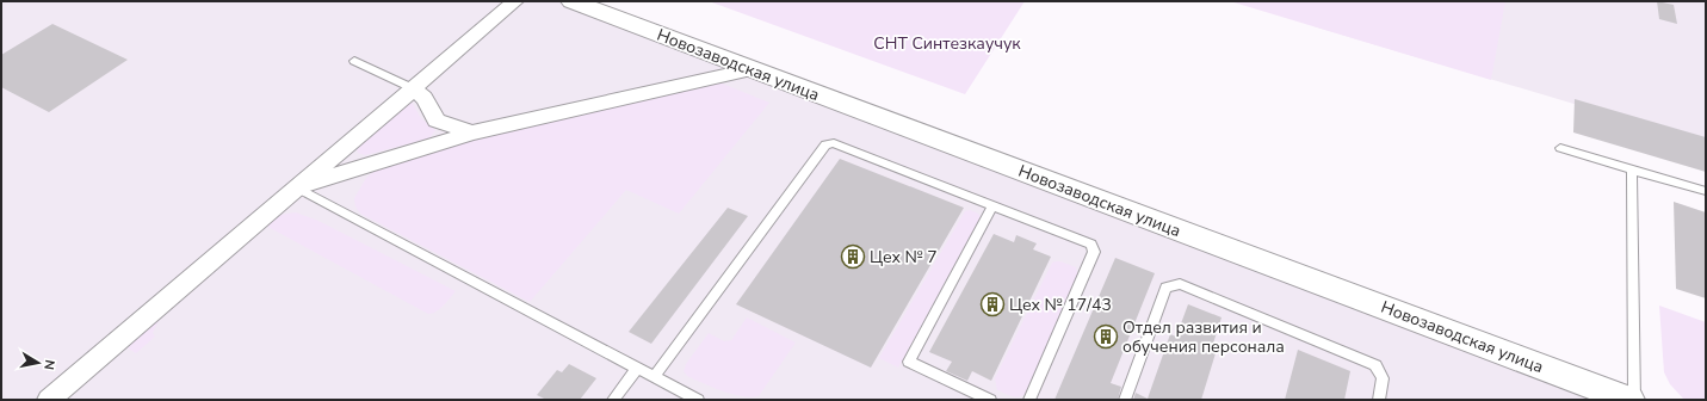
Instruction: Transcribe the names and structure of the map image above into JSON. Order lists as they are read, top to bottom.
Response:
{
  "streets": {
    "main road": ["Новозаводская улица"]
  },
  "parks": ["СНТ Синтезкаучук"],
  "places": {
    "building": ["Цех № 7", "Цех № 17/43", "Отдел развития и обучения персонала"]
  },
  "north": "right"
}
